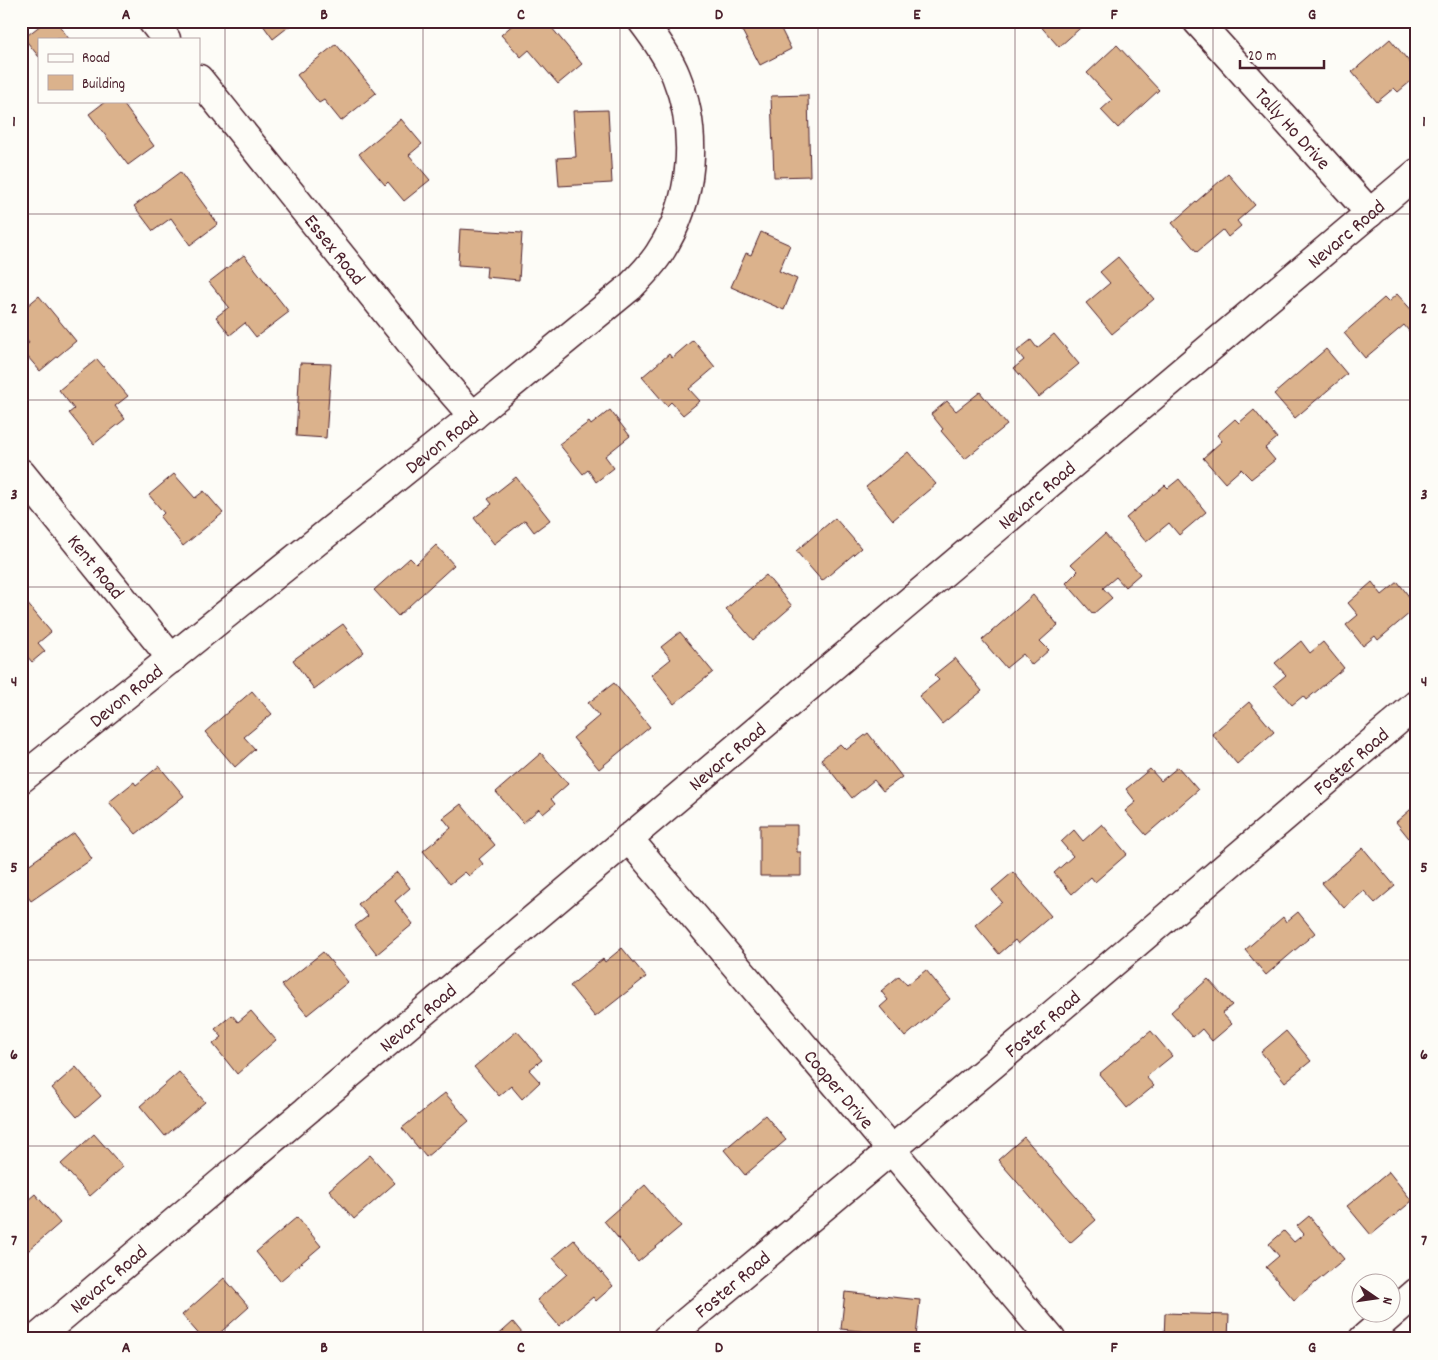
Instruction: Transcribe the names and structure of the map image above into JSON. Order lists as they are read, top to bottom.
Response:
{
  "streets": {
    "street": [
      "Tally Ho Drive",
      "Nevarc Road",
      "Essex Road",
      "Devon Road",
      "Kent Road",
      "Foster Road",
      "Cooper Drive"
    ]
  },
  "crossings": [
    ["Tally Ho Drive", "Nevarc Road"],
    ["Nevarc Road", "Cooper Drive"],
    ["Essex Road", "Devon Road"],
    ["Devon Road", "Kent Road"],
    ["Foster Road", "Cooper Drive"]
  ],
  "legend": ["Road", "Building"],
  "scale_bar": "20 m",
  "north": "right",
  "grid": {
    "columns": [
      "A",
      "B",
      "C",
      "D",
      "E",
      "F",
      "G"
    ],
    "rows": [
      "1",
      "2",
      "3",
      "4",
      "5",
      "6",
      "7"
    ]
  }
}
